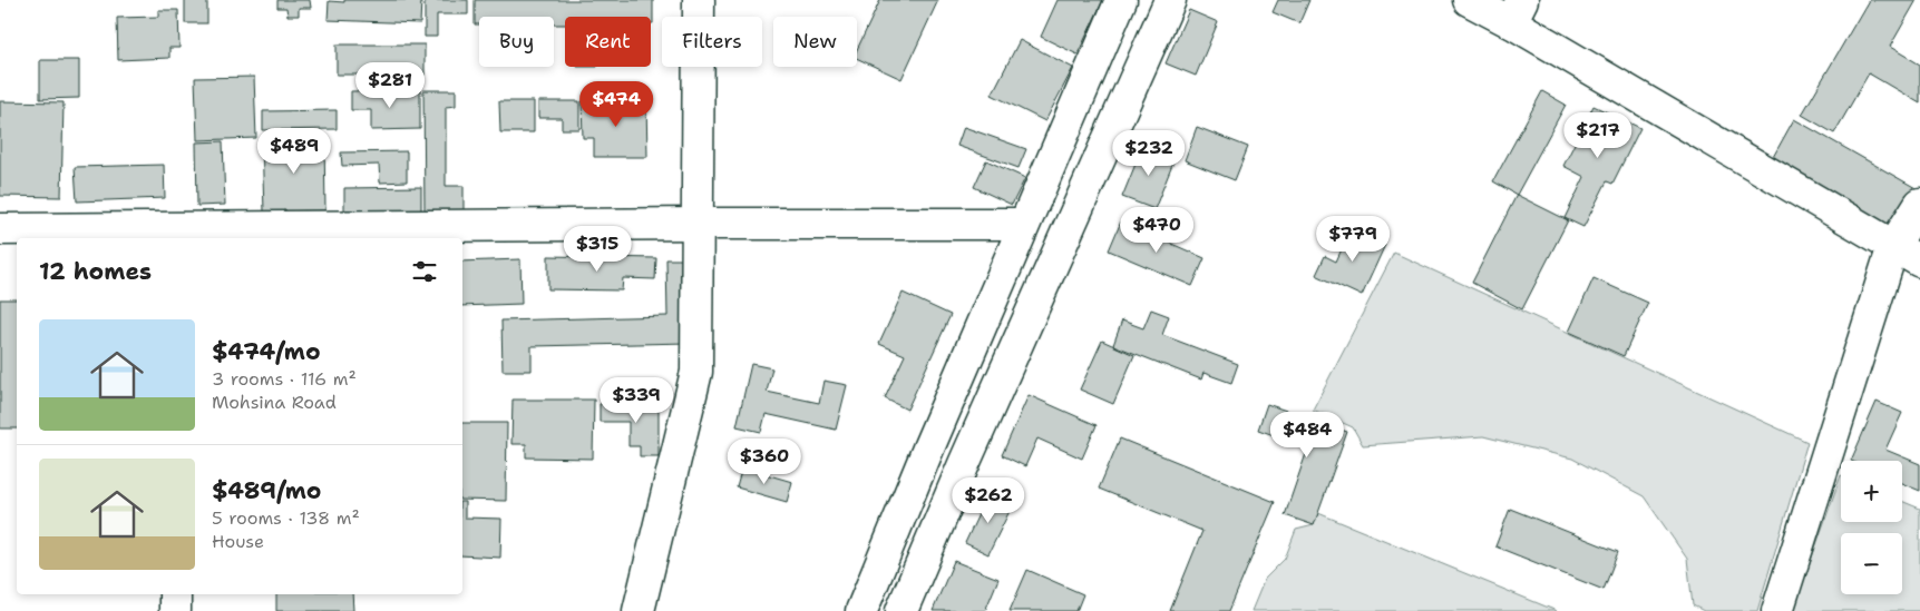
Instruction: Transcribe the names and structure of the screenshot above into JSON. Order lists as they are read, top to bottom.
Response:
{
  "page": {
    "chip": [
      "Buy",
      "Rent",
      "Filters",
      "New"
    ],
    "price": [
      "$281",
      "$474",
      "$217",
      "$489",
      "$232",
      "$470",
      "$779",
      "$315",
      "$339",
      "$484",
      "$360",
      "$262"
    ],
    "heading": "12 homes",
    "list": [
      {
        "name": "$474/mo",
        "note": "3 rooms · 116 m² · Mohsina Road"
      },
      {
        "name": "$489/mo",
        "note": "5 rooms · 138 m² · House"
      }
    ],
    "map_buttons": ["+", "−"]
  }
}
